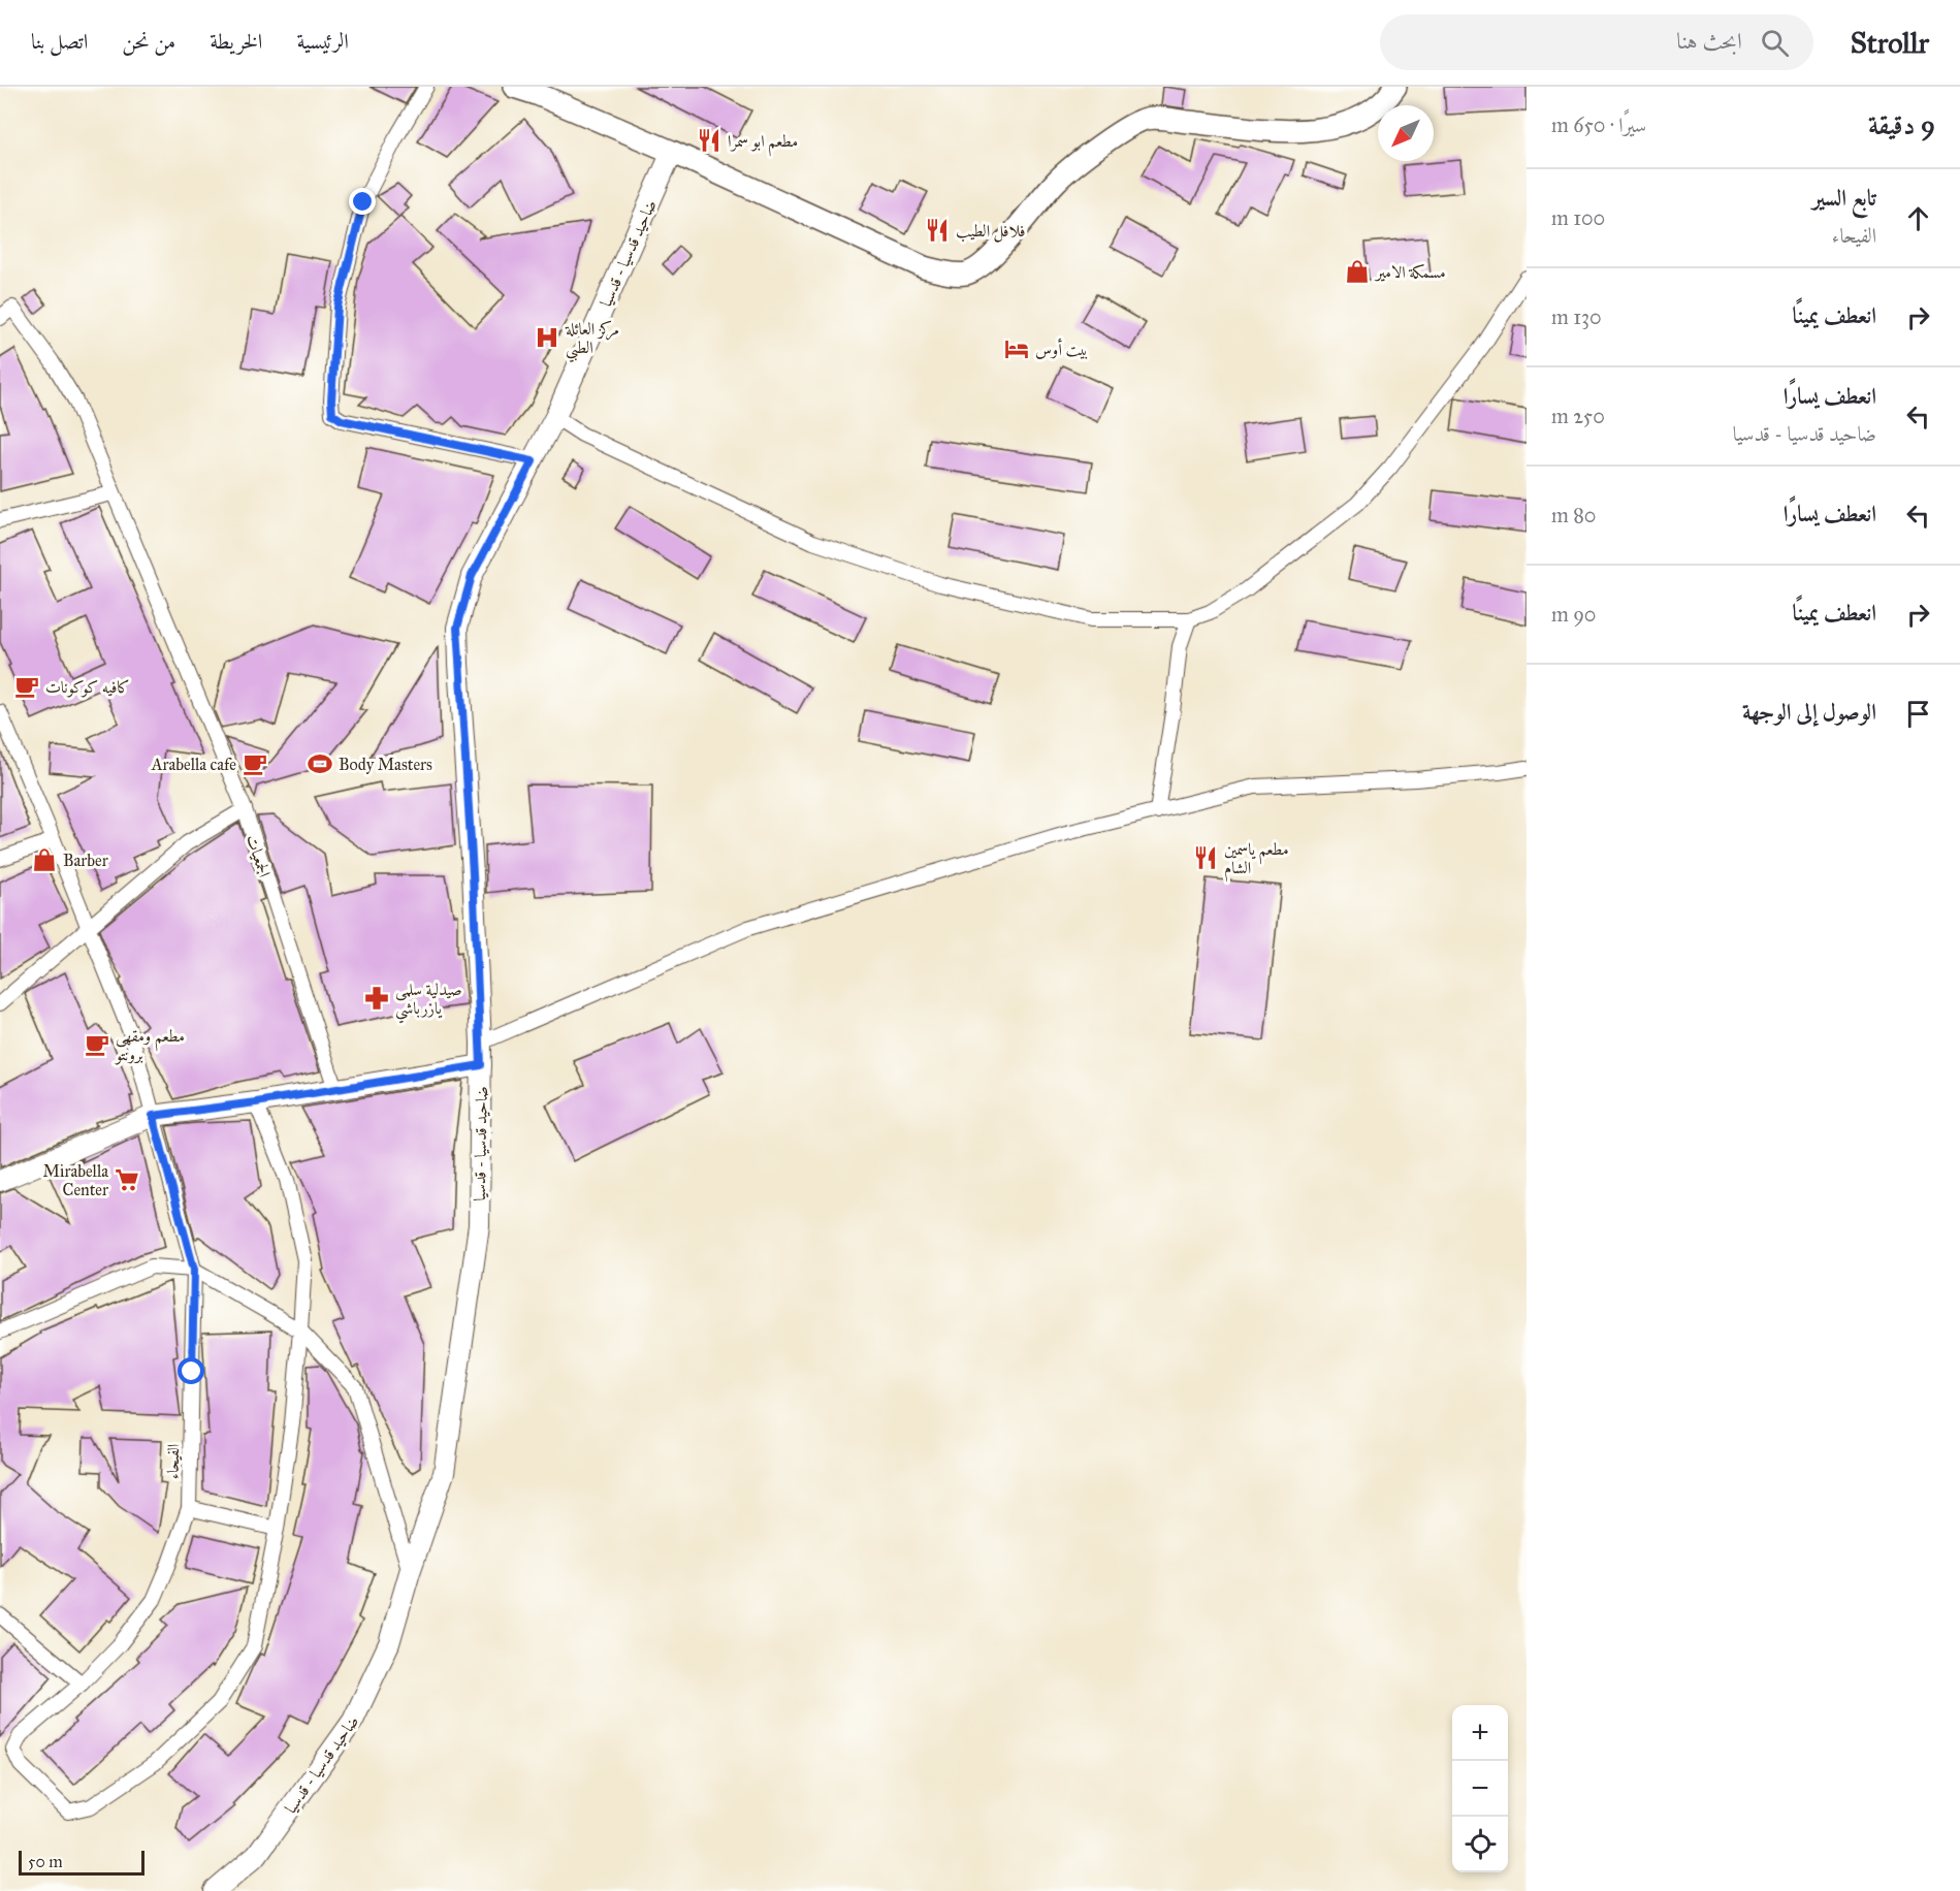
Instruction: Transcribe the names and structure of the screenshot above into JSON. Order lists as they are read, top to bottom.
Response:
{
  "streets": {
    "main road": ["ضاحيد قدسيا - قدسيا"],
    "street": ["الجمعيات", "الفيحاء"]
  },
  "places": {
    "restaurant": ["مطعم ابو سمرا", "فلافل الطيب", "مطعم ياسمين الشام"],
    "shop": ["مسمكة الامير", "Barber"],
    "hospital": ["مركز العائلة الطبي"],
    "hotel": ["بيت أوس"],
    "cafe": ["كافيه كوكونات", "Arabella cafe", "مطعم ومقهى برونتو"],
    "sports": ["Body Masters"],
    "pharmacy": ["صيدلية سلمى يازرباشي"],
    "supermarket": ["Mirabella Center"]
  },
  "scale_bar": "50 m",
  "north": "bottom left",
  "page": {
    "header": "Strollr",
    "search": "ابحث هنا",
    "nav": [
      "الرئيسية",
      "الخريطة",
      "من نحن",
      "اتصل بنا"
    ],
    "heading": ["9 دقيقة", "سيرًا · 650 m"],
    "list": [
      ["تابع السير", "الفيحاء", "100 m"],
      ["انعطف يمينًا", "130 m"],
      ["انعطف يسارًا", "ضاحيد قدسيا - قدسيا", "250 m"],
      ["انعطف يسارًا", "80 m"],
      ["انعطف يمينًا", "90 m"],
      "الوصول إلى الوجهة"
    ],
    "map_buttons": ["+", "−"],
    "scale": "50 m"
  }
}
